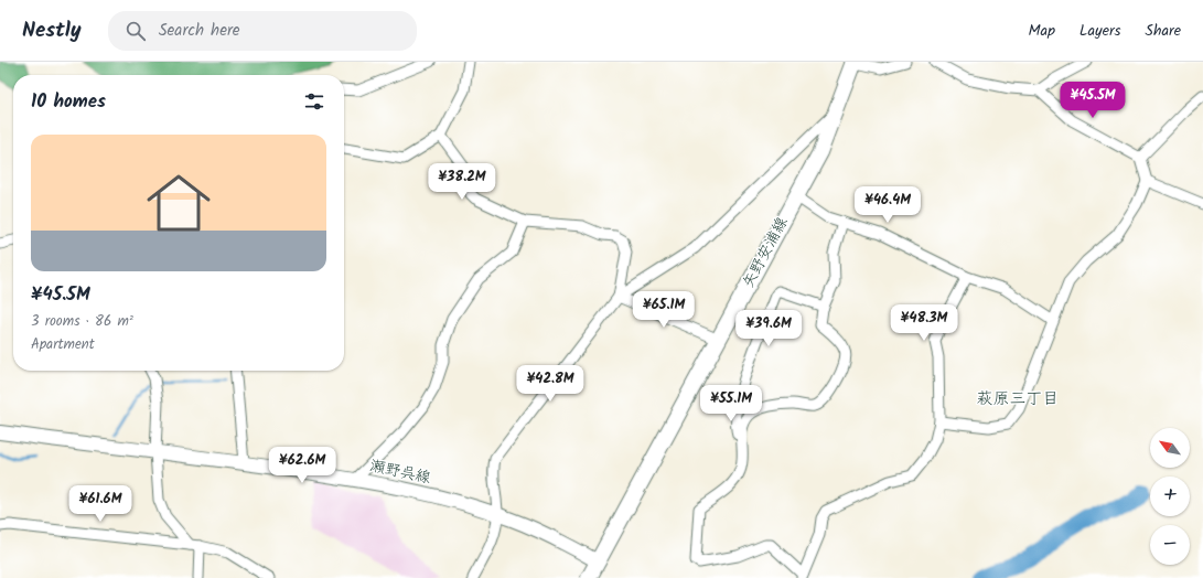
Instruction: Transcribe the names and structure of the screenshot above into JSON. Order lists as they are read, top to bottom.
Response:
{
  "streets": {
    "main road": ["矢野安浦線", "瀬野呉線"]
  },
  "crossings": [
    ["矢野安浦線", "瀬野呉線"]
  ],
  "districts": ["萩原三丁目"],
  "north": "top left",
  "page": {
    "header": "Nestly",
    "search": "Search here",
    "nav": ["Map", "Layers", "Share"],
    "heading": "10 homes",
    "price": [
      "¥45.5M",
      "¥38.2M",
      "¥46.4M",
      "¥65.1M",
      "¥48.3M",
      "¥39.6M",
      "¥42.8M",
      "¥55.1M",
      "¥62.6M",
      "¥61.6M"
    ],
    "list": [
      {
        "name": "¥45.5M",
        "note": "3 rooms · 86 m² · Apartment"
      }
    ],
    "map_buttons": ["+", "−"]
  }
}
